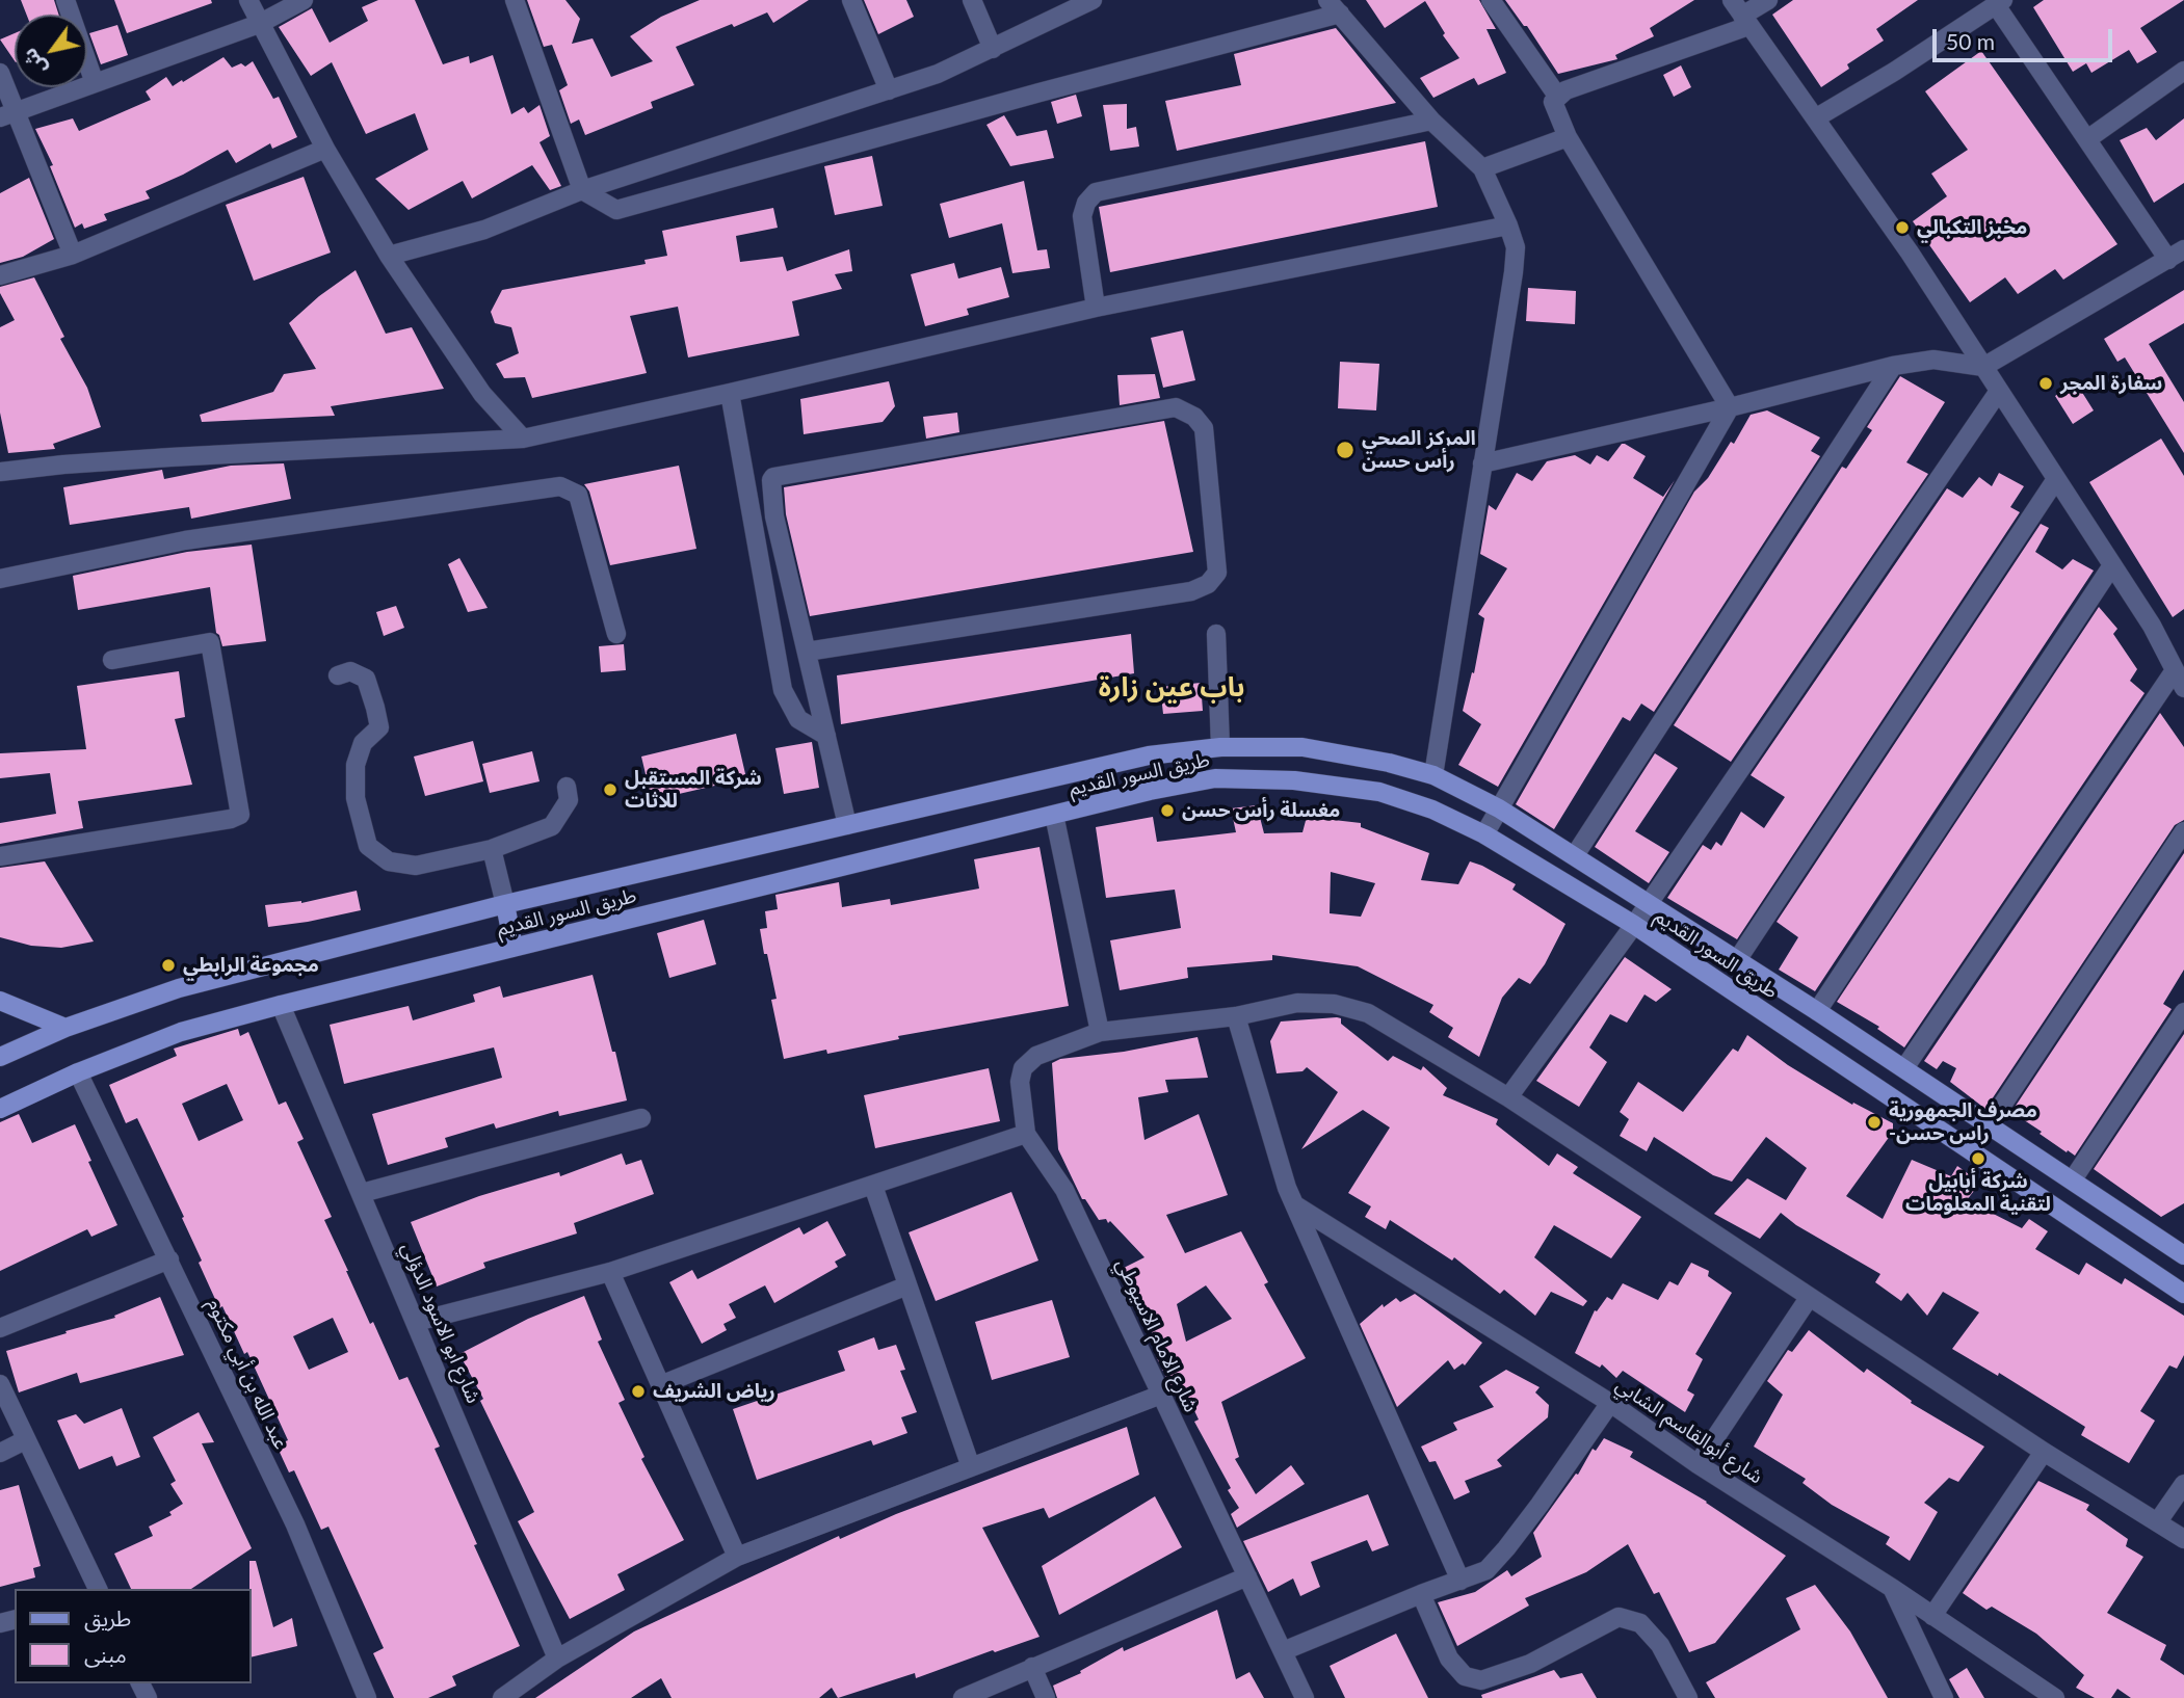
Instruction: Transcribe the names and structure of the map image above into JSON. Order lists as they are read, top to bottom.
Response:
{
  "streets": {
    "main road": ["طريق السور القديم"],
    "street": [
      "شارع ابو الاسود الدؤلي",
      "شارع الامام الاسيوطي",
      "عبد الله بن أبي مكتوم",
      "شارع أبوالقاسم الشابي"
    ]
  },
  "crossings": [
    ["طريق السور القديم", "شارع ابو الاسود الدؤلي"],
    ["طريق السور القديم", "عبد الله بن أبي مكتوم"]
  ],
  "districts": ["باب عين زارة"],
  "places": [
    "مخبز التكبالي",
    "سفارة المجر",
    "المركز الصحي رأس حسن",
    "شركة المستقبل للاثات",
    "مغسلة رأس حسن",
    "مجموعة الرابطي",
    "مصرف الجمهورية -راس حسن",
    "شركة أبابيل لتقنية المعلومات",
    "رياض الشريف"
  ],
  "legend": ["طريق", "مبنى"],
  "scale_bar": "50 m",
  "north": "bottom left"
}
